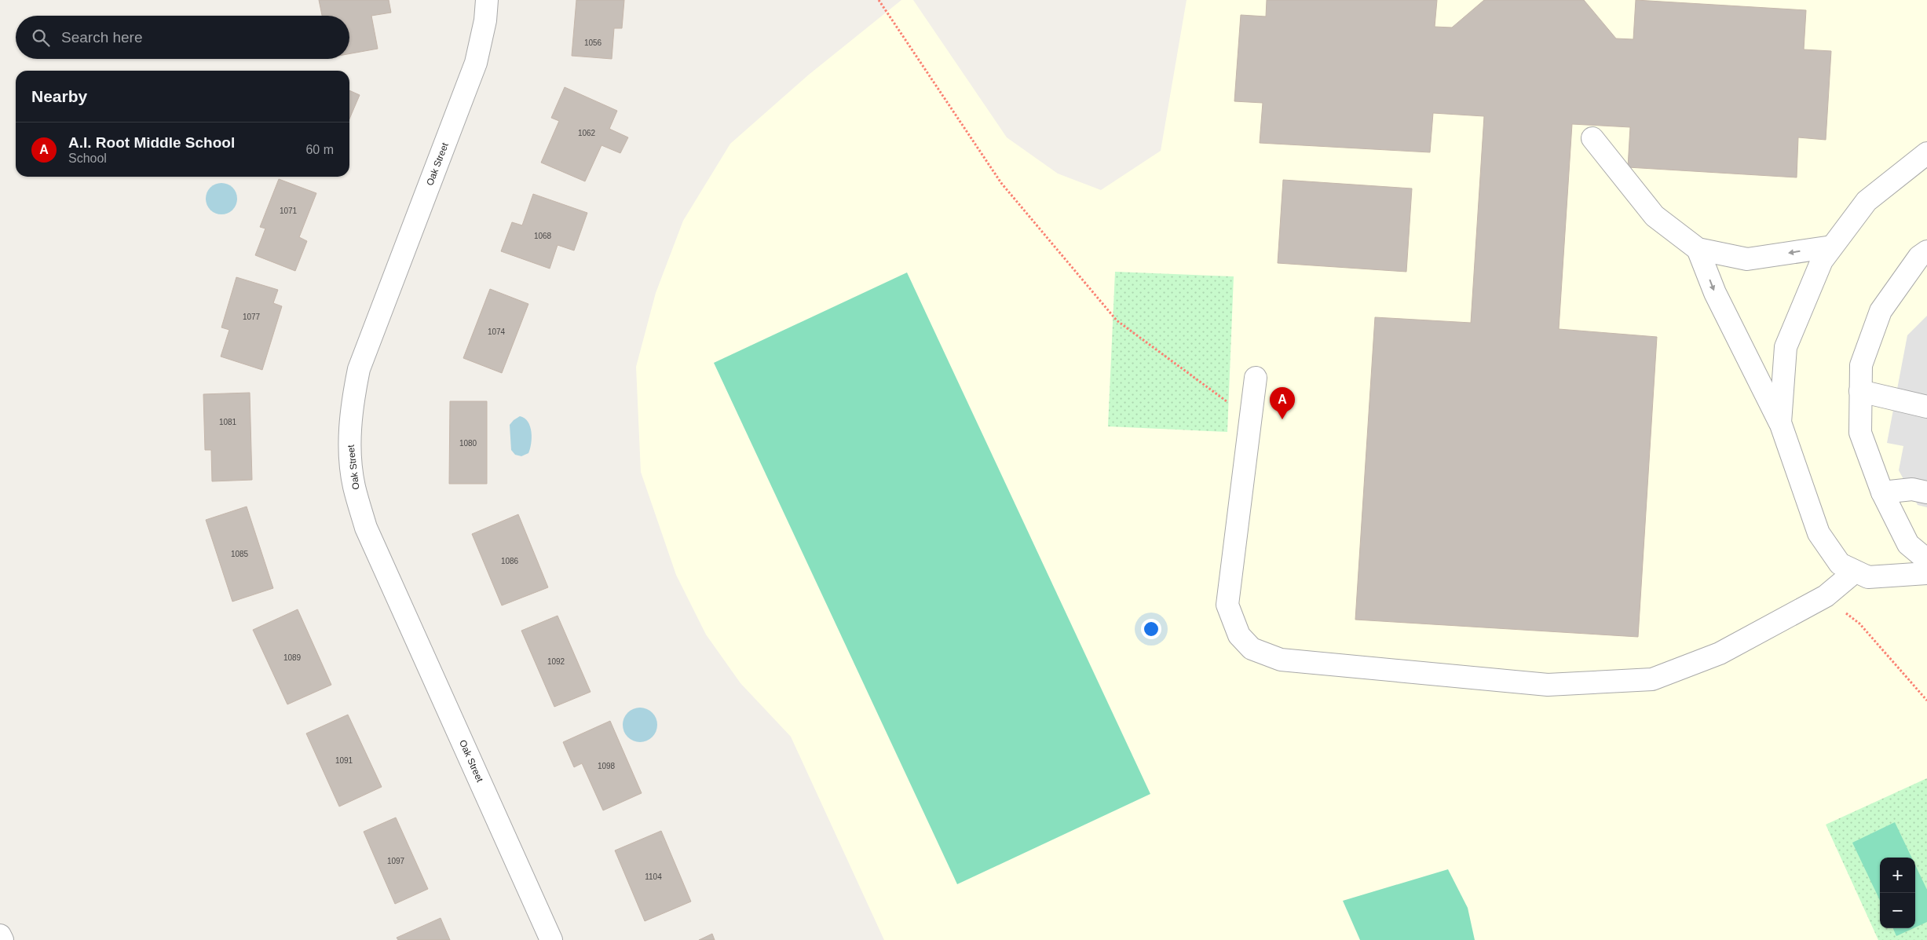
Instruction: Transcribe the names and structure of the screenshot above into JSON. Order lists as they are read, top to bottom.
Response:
{
  "streets": {
    "street": ["Oak Street"]
  },
  "house_numbers": [
    "1056",
    "1062",
    "1071",
    "1068",
    "1077",
    "1074",
    "1081",
    "1080",
    "1085",
    "1086",
    "1089",
    "1092",
    "1091",
    "1098",
    "1097",
    "1104"
  ],
  "page": {
    "search": "Search here",
    "heading": "Nearby",
    "list": [
      {
        "mark": "A",
        "name": "A.I. Root Middle School",
        "note": "School",
        "value": "60 m"
      }
    ],
    "pins": "A",
    "map_buttons": ["+", "−"]
  }
}
